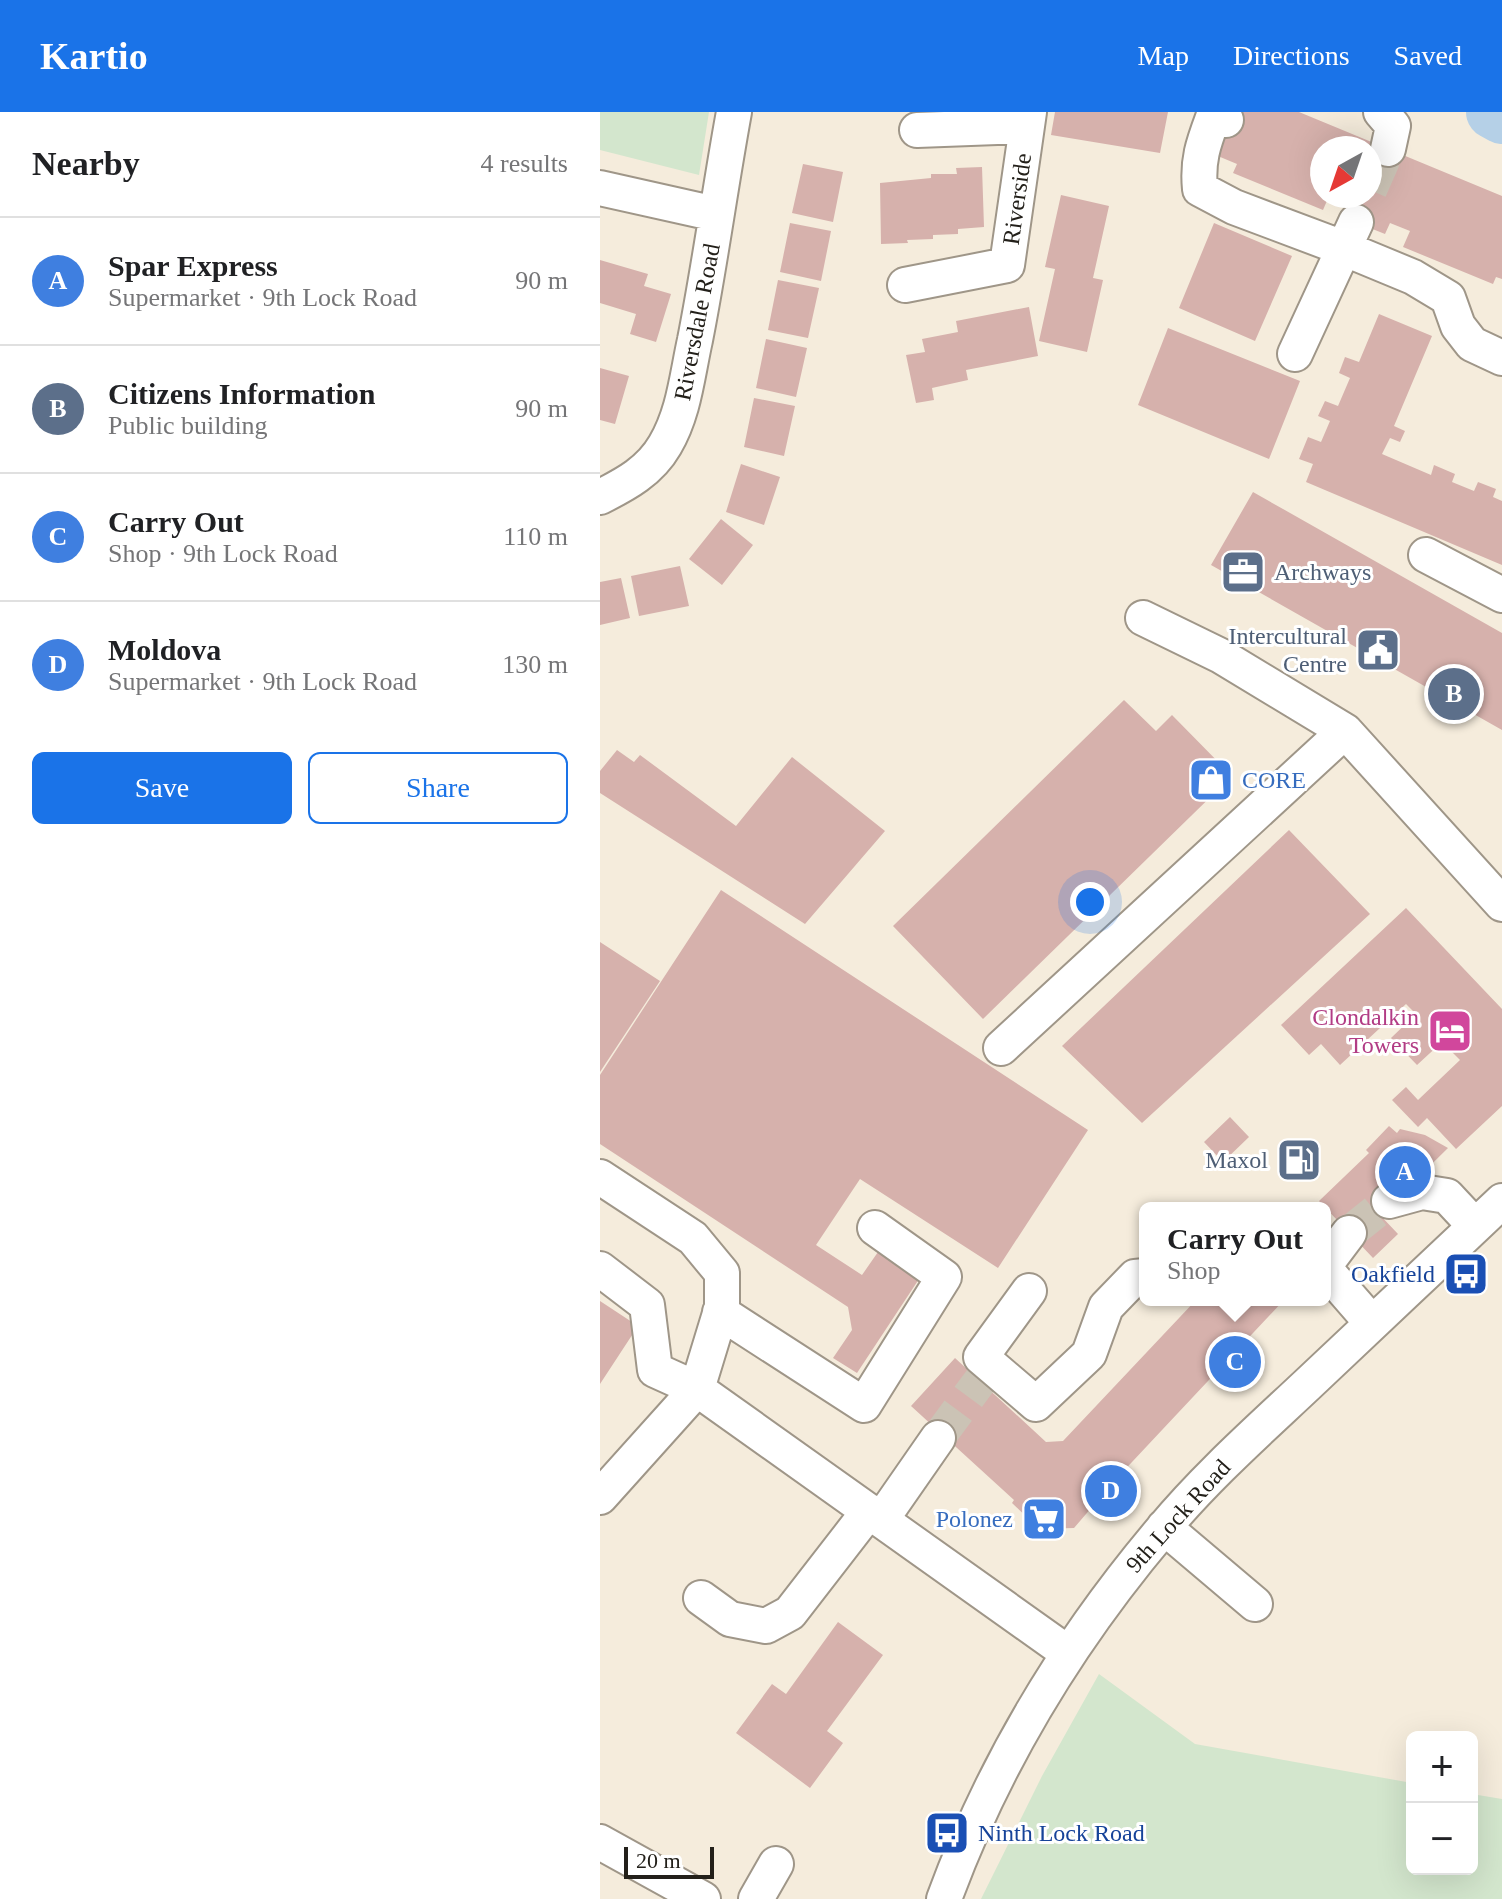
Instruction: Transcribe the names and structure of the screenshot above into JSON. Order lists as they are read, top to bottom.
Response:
{
  "streets": {
    "street": ["Riverside", "Riversdale Road", "9th Lock Road"]
  },
  "places": {
    "office": ["Archways"],
    "public building": ["Intercultural Centre"],
    "shop": ["CORE"],
    "hotel": ["Clondalkin Towers"],
    "fuel station": ["Maxol"],
    "bus stop": ["Oakfield", "Ninth Lock Road"],
    "supermarket": ["Polonez"]
  },
  "scale_bar": "20 m",
  "north": "bottom left",
  "page": {
    "header": "Kartio",
    "nav": ["Map", "Directions", "Saved"],
    "heading": ["Nearby", "4 results"],
    "list": [
      {
        "mark": "A",
        "name": "Spar Express",
        "note": "Supermarket · 9th Lock Road",
        "value": "90 m"
      },
      {
        "mark": "B",
        "name": "Citizens Information",
        "note": "Public building",
        "value": "90 m"
      },
      {
        "mark": "C",
        "name": "Carry Out",
        "note": "Shop · 9th Lock Road",
        "value": "110 m"
      },
      {
        "mark": "D",
        "name": "Moldova",
        "note": "Supermarket · 9th Lock Road",
        "value": "130 m"
      }
    ],
    "pins": [
      "B",
      "A",
      "C",
      "D"
    ],
    "buttons": ["Save", "Share"],
    "popup": ["Carry Out", "Shop"],
    "map_buttons": ["+", "−"],
    "scale": "20 m"
  }
}
